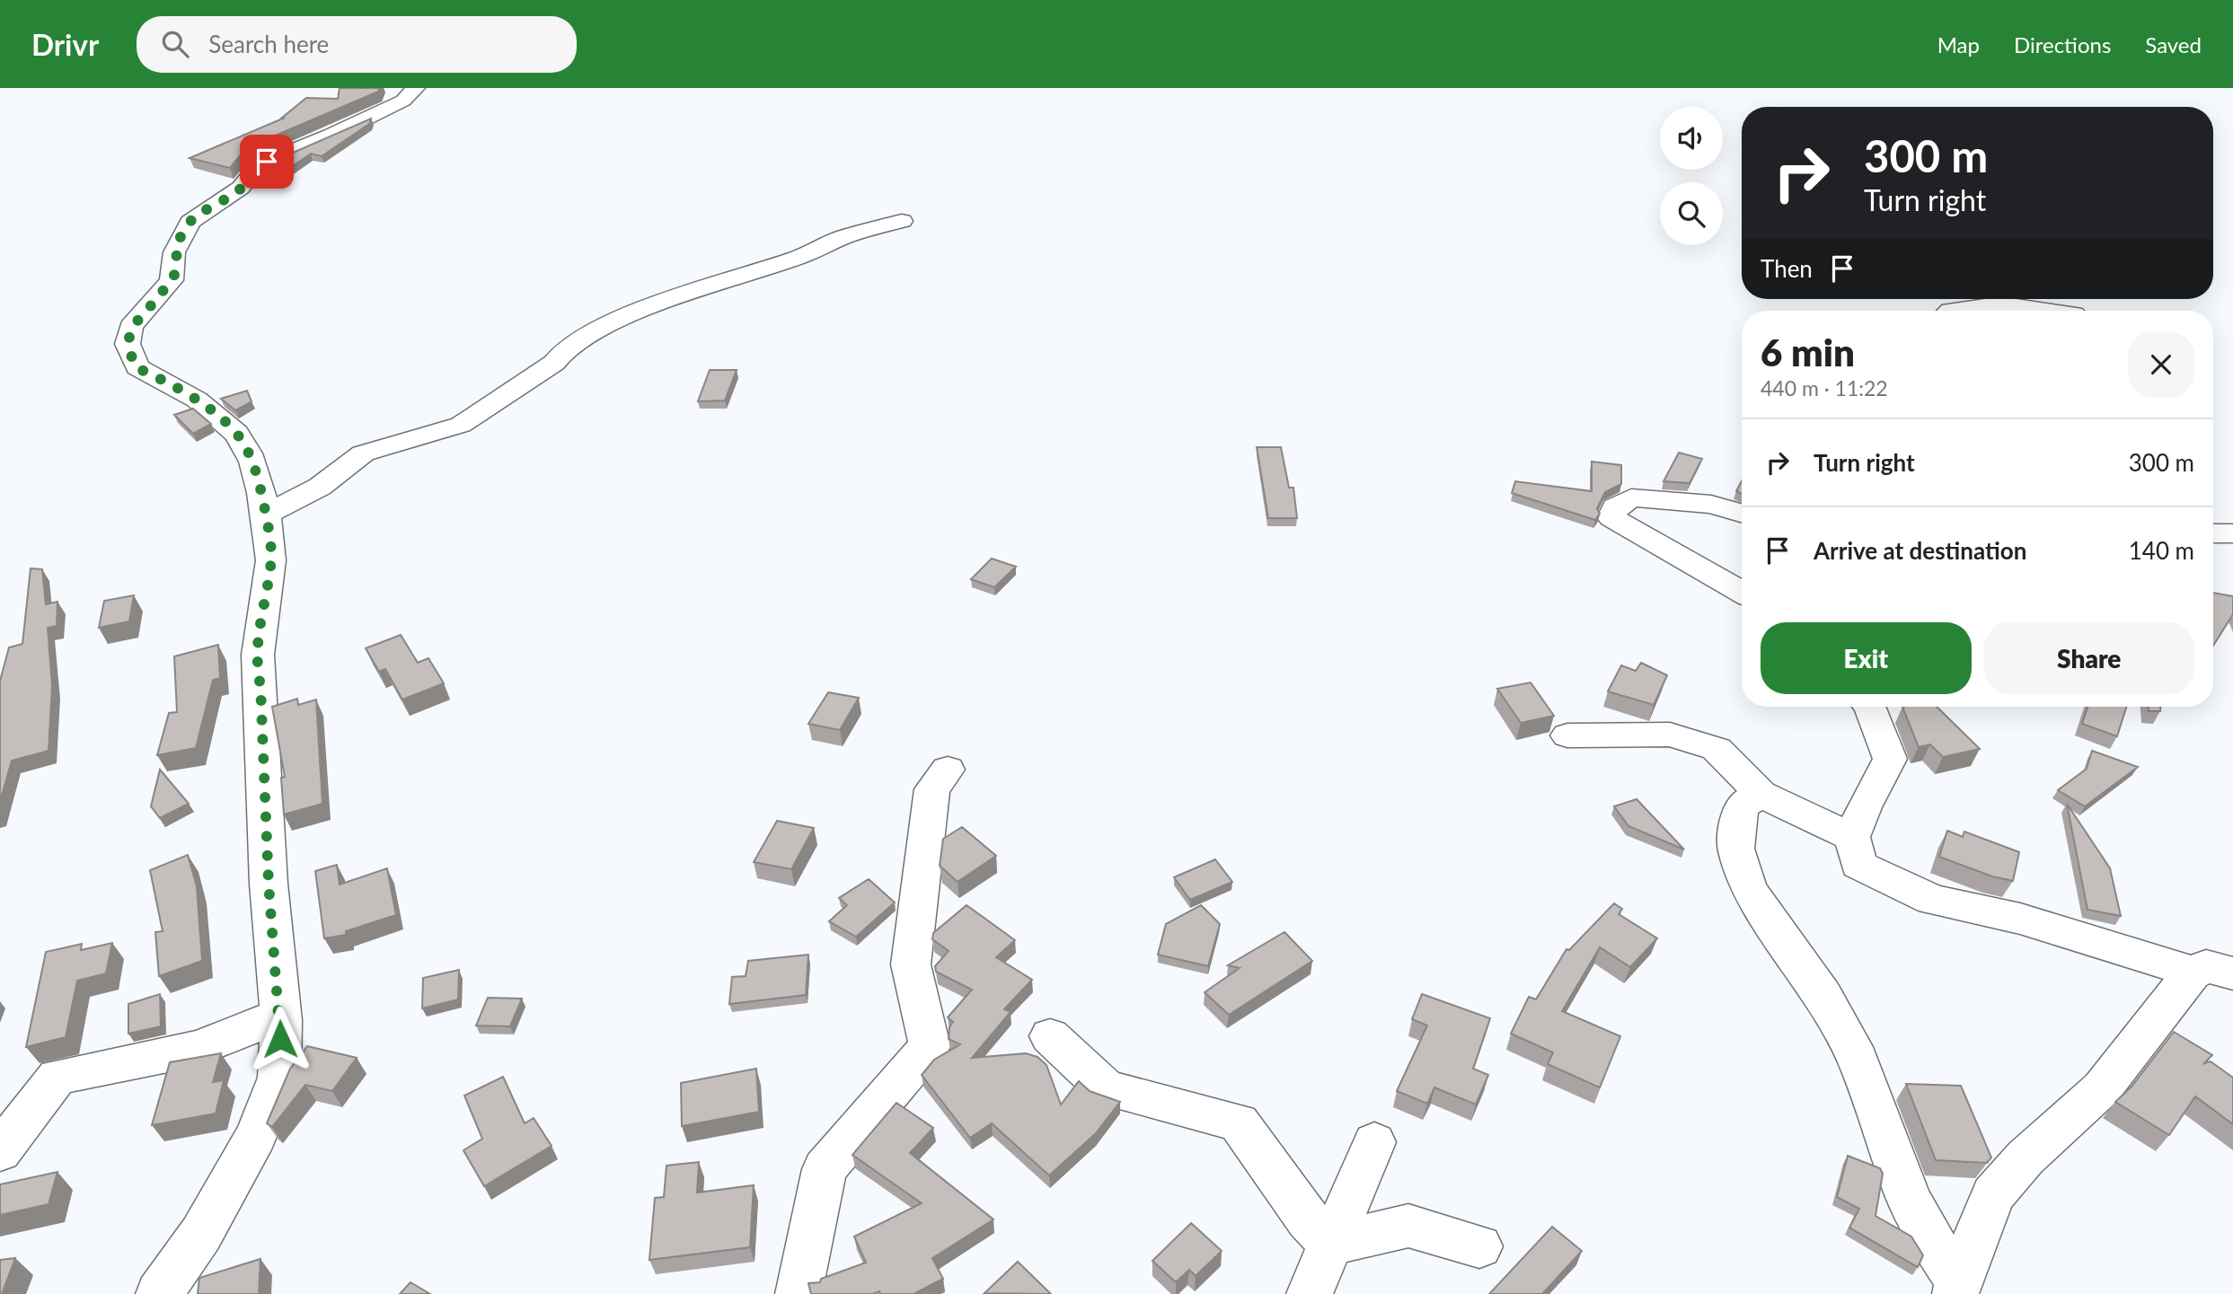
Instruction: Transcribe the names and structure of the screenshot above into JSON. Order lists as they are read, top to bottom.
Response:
{
  "page": {
    "header": "Drivr",
    "search": "Search here",
    "nav": ["Map", "Directions", "Saved"],
    "turn": ["300 m", "Turn right"],
    "then": "Then",
    "heading": ["6 min", "440 m · 11:22"],
    "list": [
      {
        "name": "Turn right",
        "value": "300 m"
      },
      {
        "name": "Arrive at destination",
        "value": "140 m"
      }
    ],
    "buttons": ["Exit", "Share"]
  }
}
